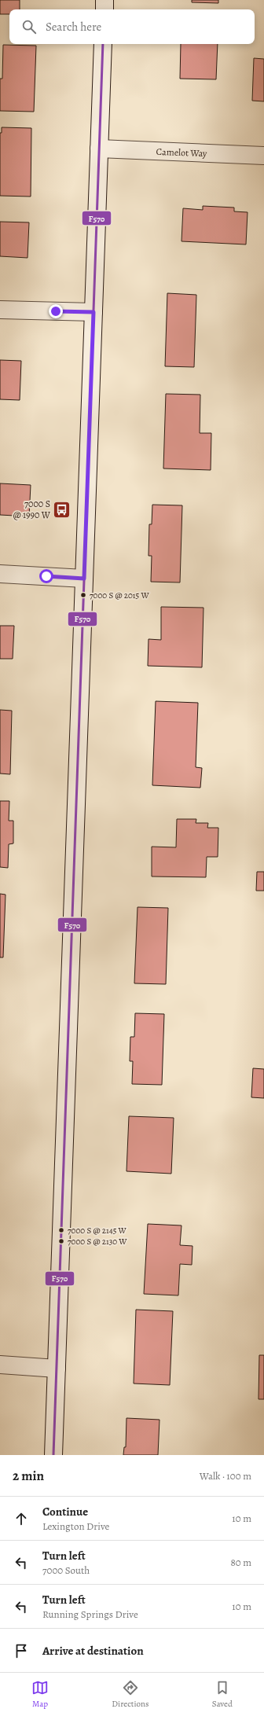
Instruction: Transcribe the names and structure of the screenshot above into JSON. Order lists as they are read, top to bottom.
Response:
{
  "streets": {
    "main road": ["Camelot Way"]
  },
  "places": {
    "bus stop": ["7000 S @ 1990 W"],
    "other": ["7000 S @ 2015 W", "7000 S @ 2145 W", "7000 S @ 2130 W"]
  },
  "lines": ["transit line F570"],
  "page": {
    "search": "Search here",
    "heading": ["2 min", "Walk · 100 m"],
    "list": [
      ["Continue", "Lexington Drive", "10 m"],
      ["Turn left", "7000 South", "80 m"],
      ["Turn left", "Running Springs Drive", "10 m"],
      "Arrive at destination"
    ],
    "nav": ["Map", "Directions", "Saved"]
  }
}
